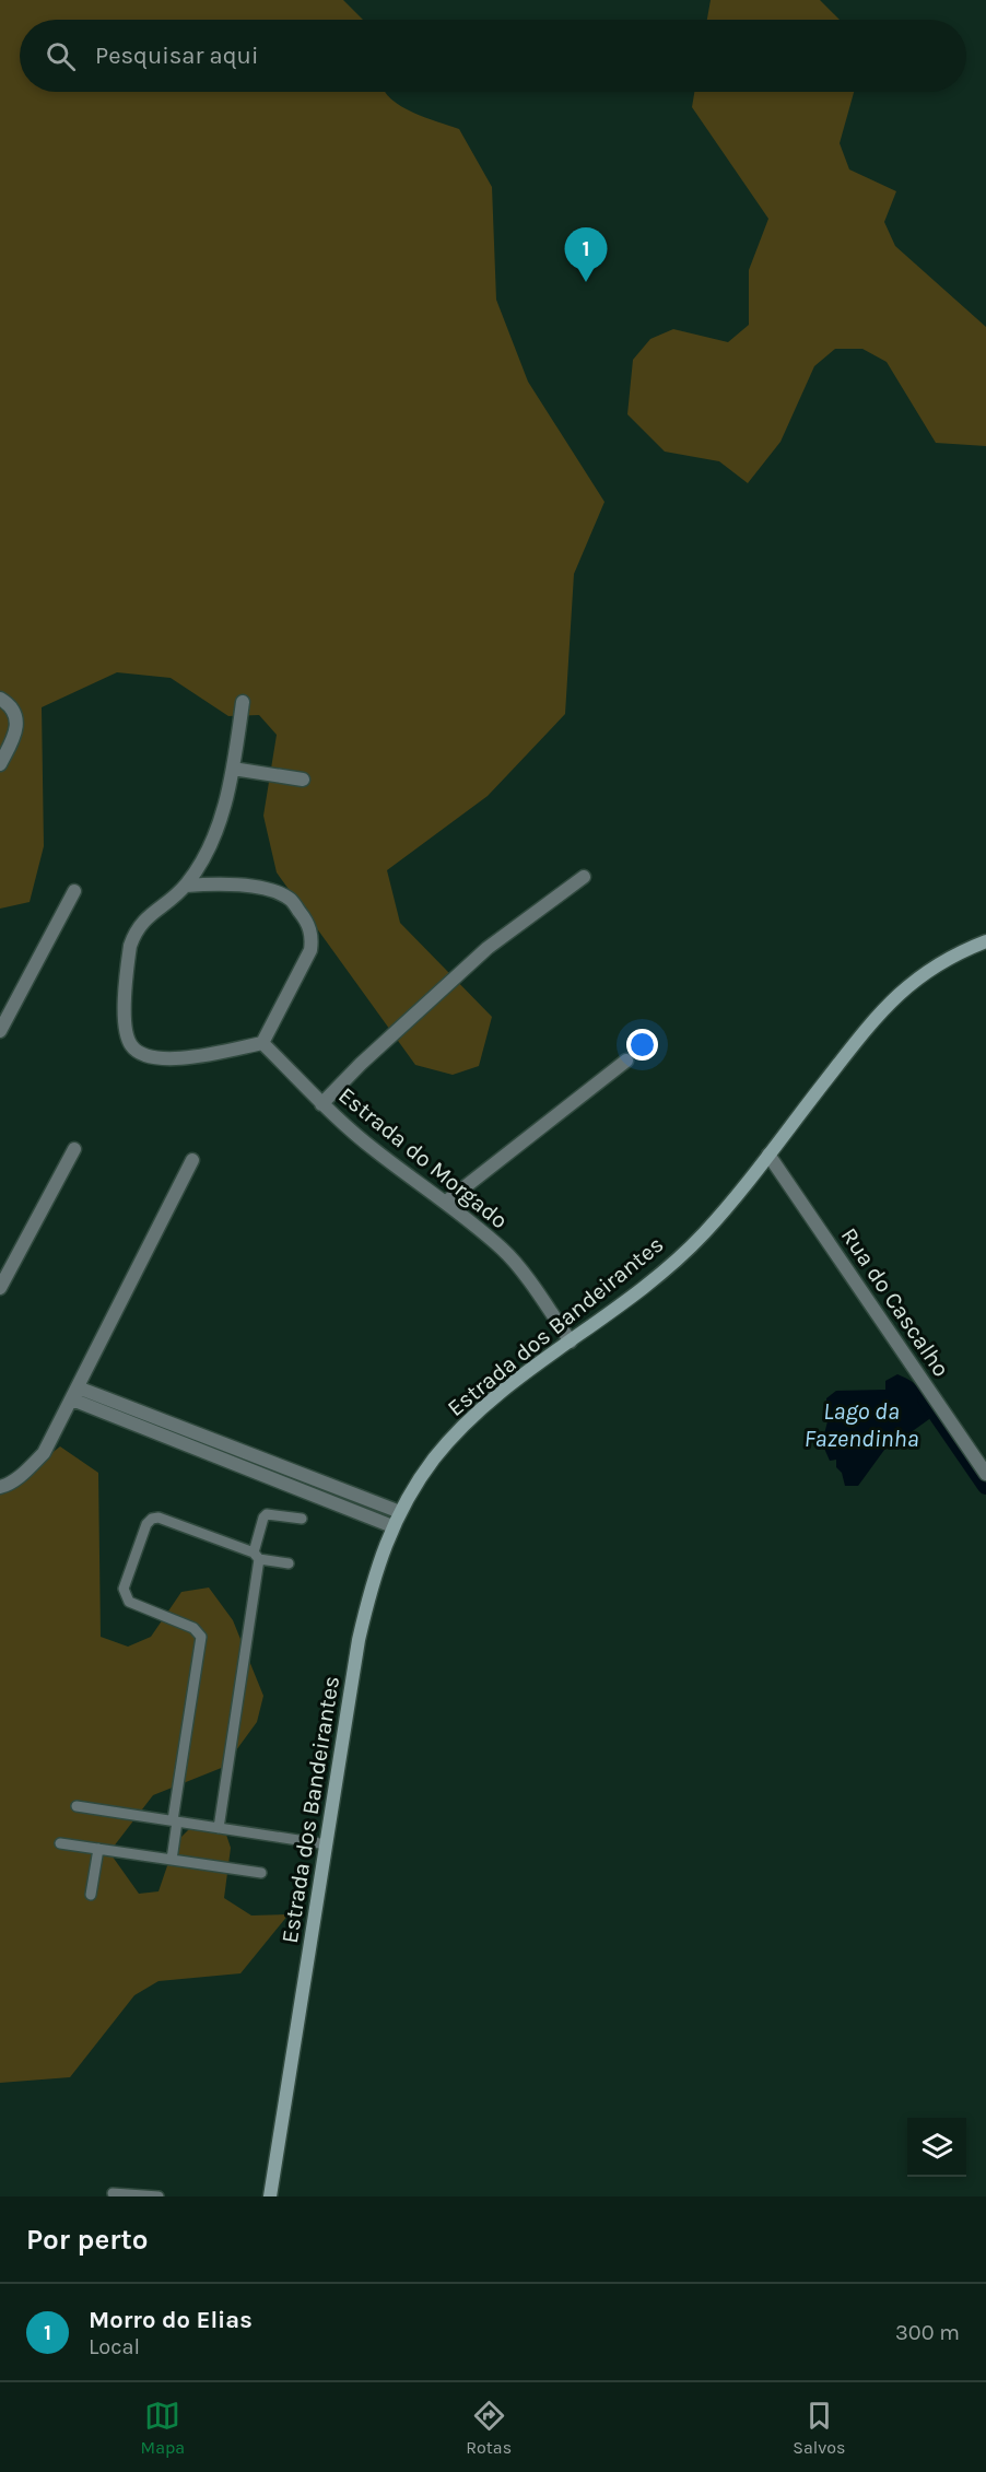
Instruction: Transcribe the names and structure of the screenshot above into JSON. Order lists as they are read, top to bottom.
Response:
{
  "streets": {
    "main road": ["Estrada dos Bandeirantes"],
    "street": ["Estrada do Morgado", "Rua do Cascalho"]
  },
  "crossings": [
    ["Estrada do Morgado", "Estrada dos Bandeirantes"],
    ["Rua do Cascalho", "Estrada dos Bandeirantes"]
  ],
  "water": ["Lago da Fazendinha"],
  "page": {
    "search": "Pesquisar aqui",
    "pins": "1",
    "heading": "Por perto",
    "list": [
      {
        "mark": "1",
        "name": "Morro do Elias",
        "note": "Local",
        "value": "300 m"
      }
    ],
    "nav": ["Mapa", "Rotas", "Salvos"]
  }
}
